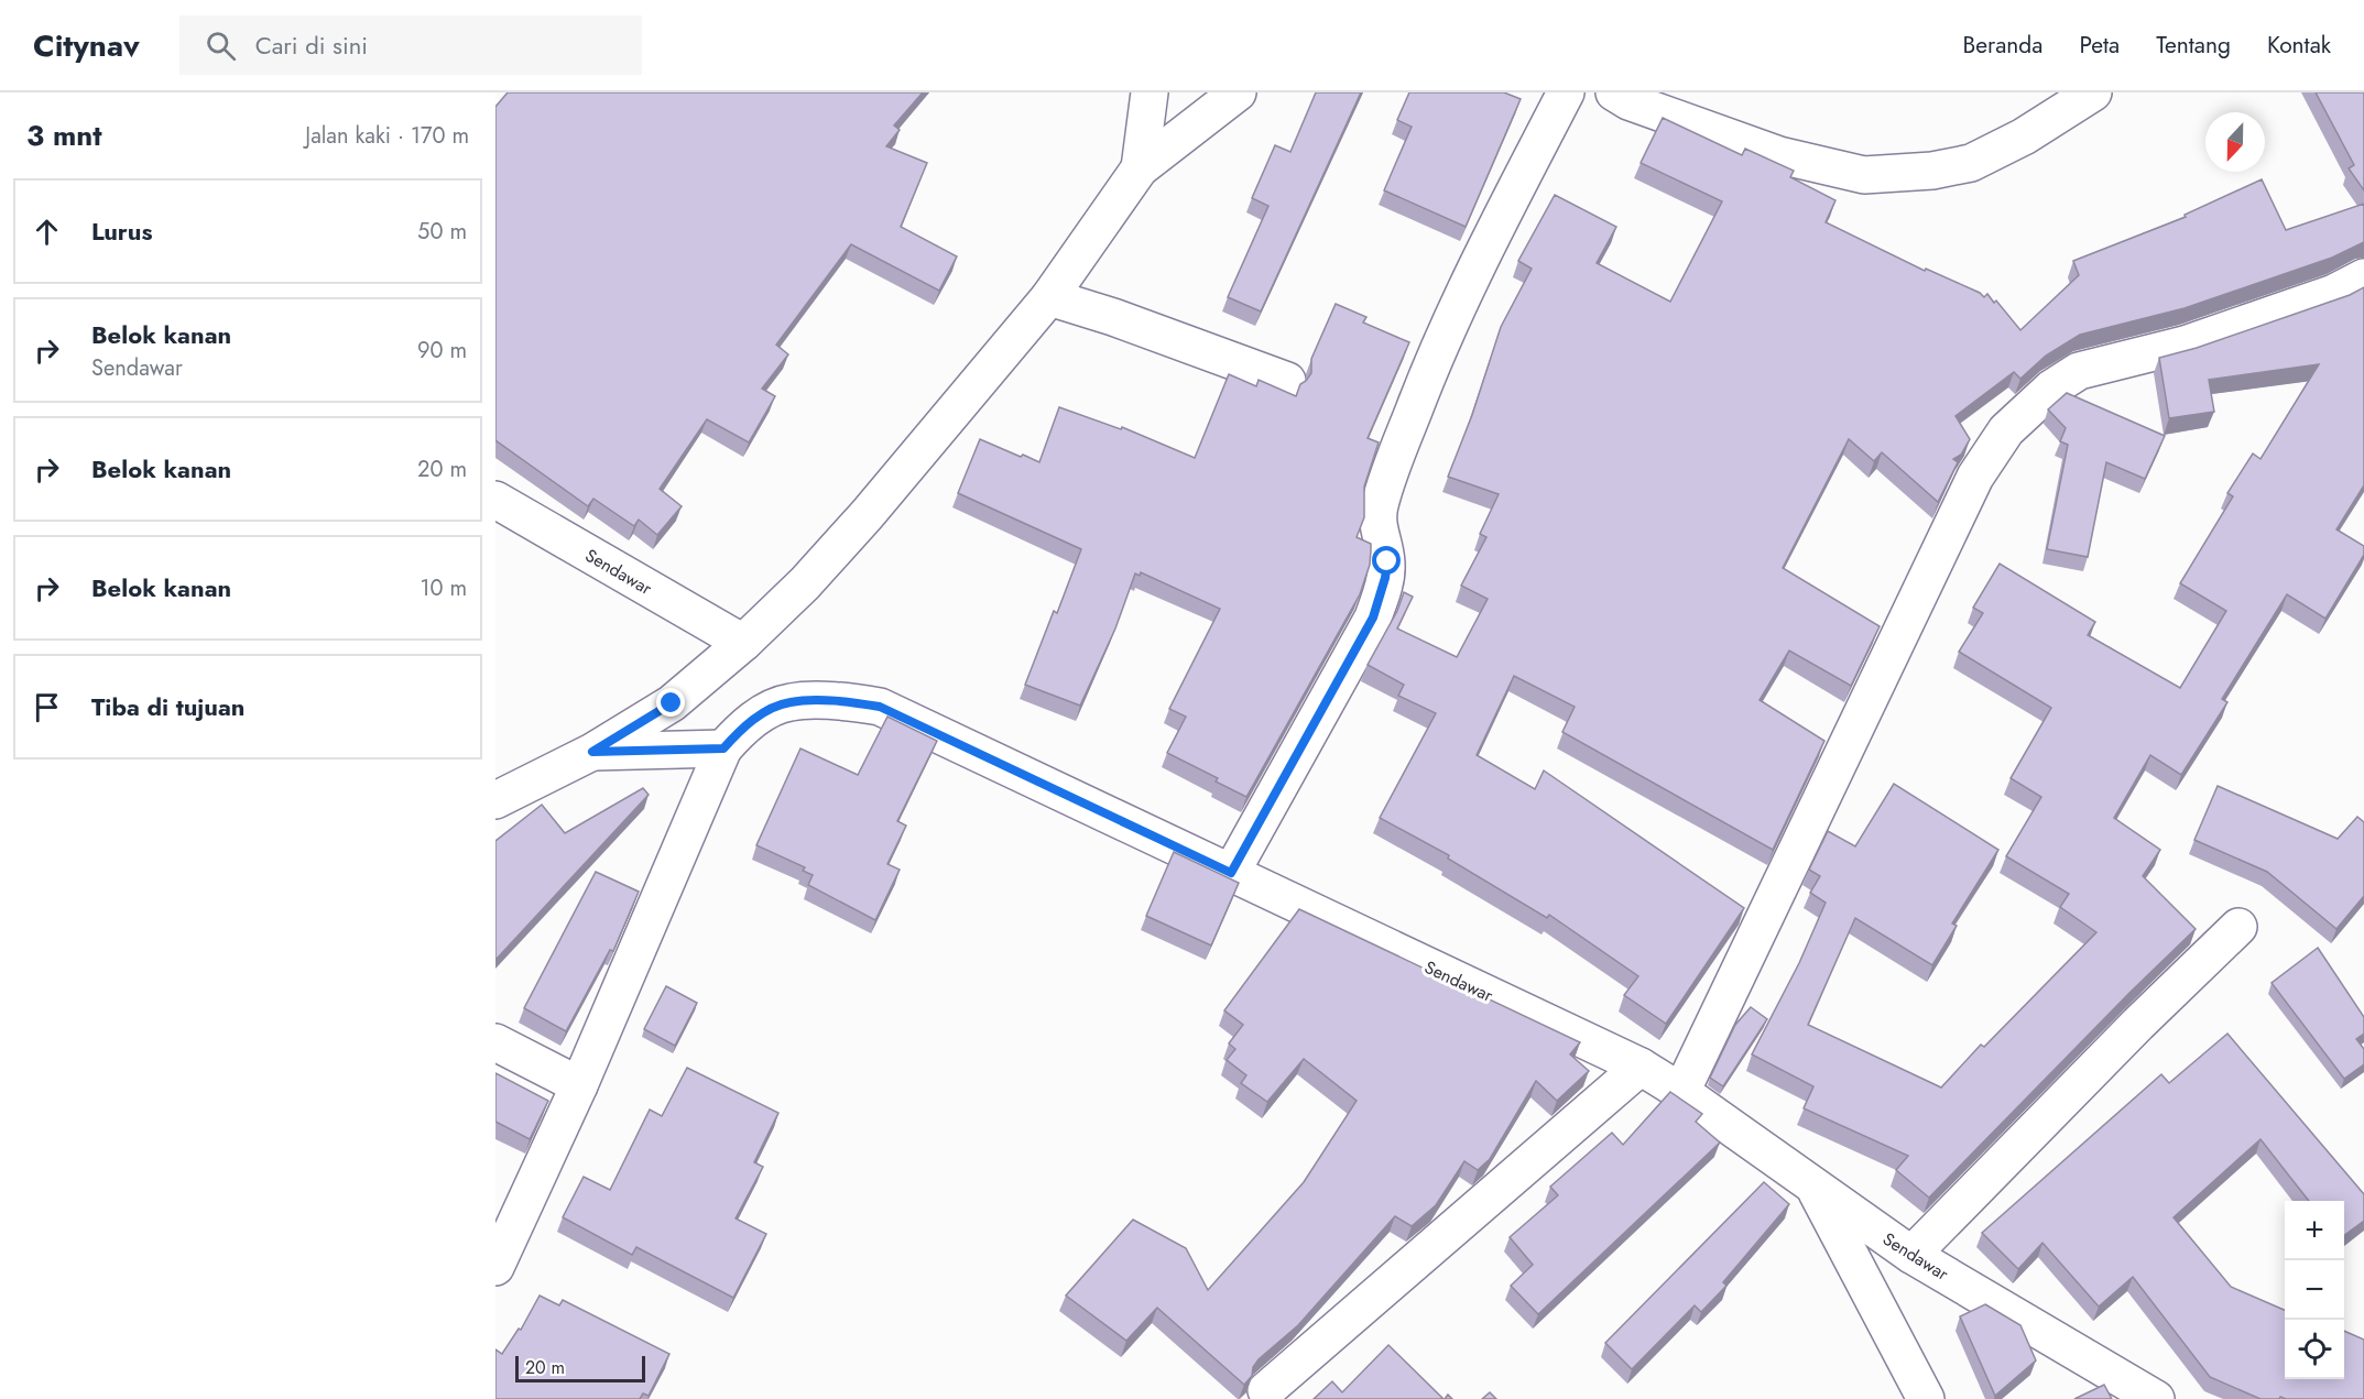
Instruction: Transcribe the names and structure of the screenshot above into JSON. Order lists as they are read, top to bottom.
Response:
{
  "streets": {
    "street": ["Sendawar"]
  },
  "scale_bar": "20 m",
  "north": "bottom",
  "page": {
    "header": "Citynav",
    "search": "Cari di sini",
    "nav": [
      "Beranda",
      "Peta",
      "Tentang",
      "Kontak"
    ],
    "heading": ["3 mnt", "Jalan kaki · 170 m"],
    "list": [
      ["Lurus", "50 m"],
      ["Belok kanan", "Sendawar", "90 m"],
      ["Belok kanan", "20 m"],
      ["Belok kanan", "10 m"],
      "Tiba di tujuan"
    ],
    "map_buttons": ["+", "−"],
    "scale": "20 m"
  }
}
